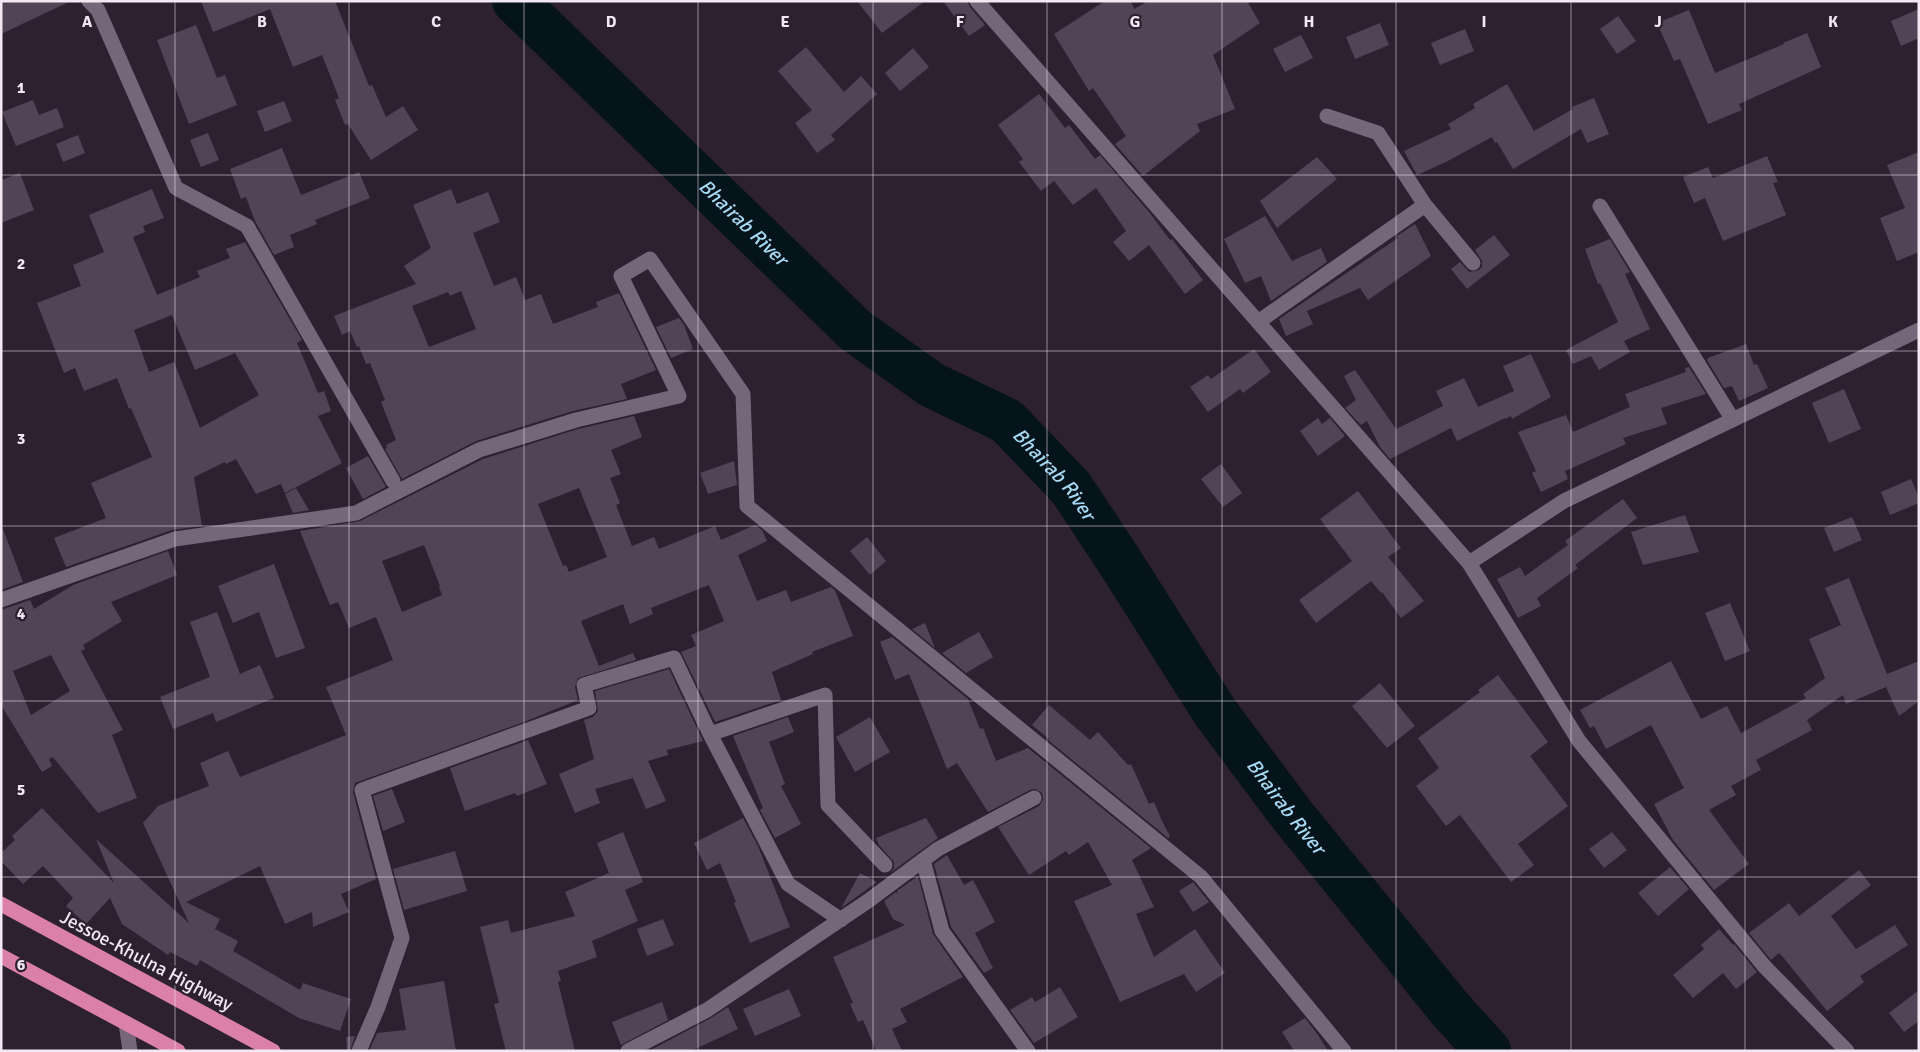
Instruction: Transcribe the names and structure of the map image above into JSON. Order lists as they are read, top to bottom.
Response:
{
  "streets": {
    "highway": ["Jessoe-Khulna Highway"]
  },
  "water": ["Bhairab River"],
  "grid": {
    "columns": [
      "A",
      "B",
      "C",
      "D",
      "E",
      "F",
      "G",
      "H",
      "I",
      "J",
      "K"
    ],
    "rows": [
      "1",
      "2",
      "3",
      "4",
      "5",
      "6"
    ]
  }
}
